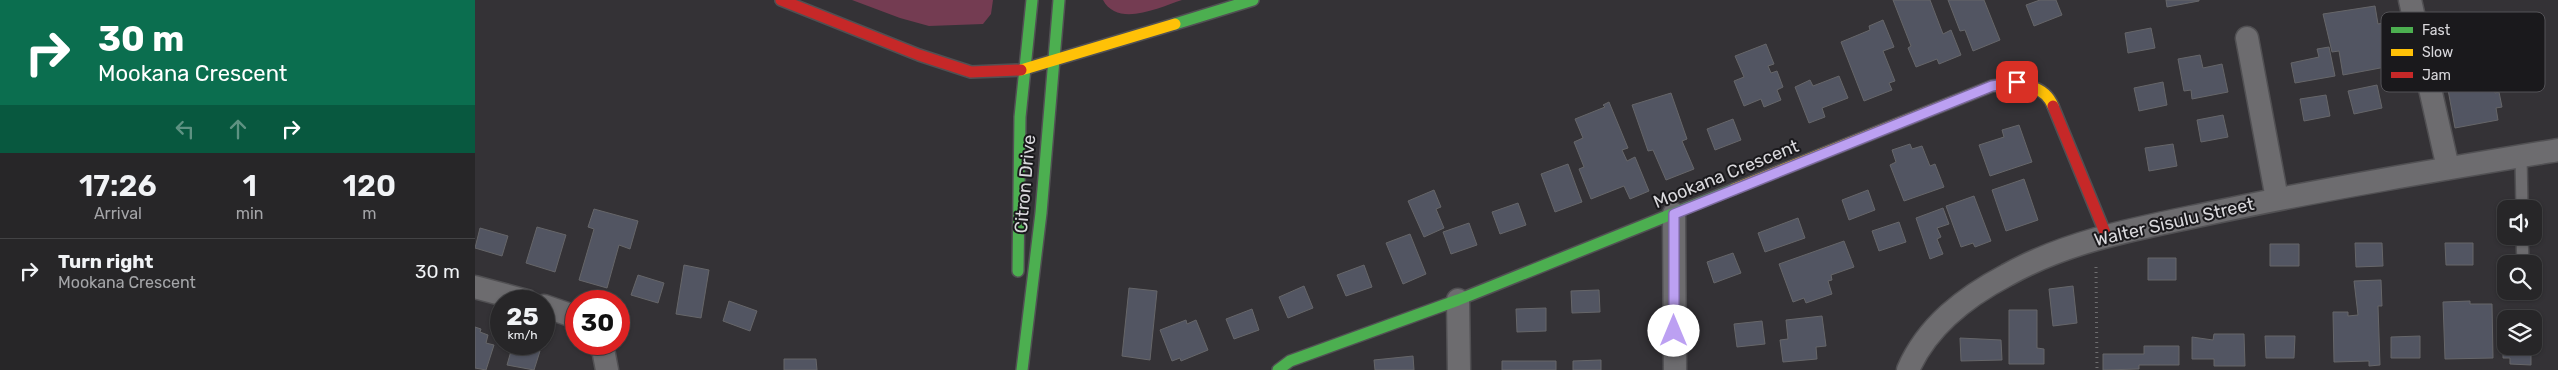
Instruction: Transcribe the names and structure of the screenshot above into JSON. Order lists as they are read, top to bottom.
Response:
{
  "streets": {
    "main road": ["Mookana Crescent", "Citron Drive"],
    "street": ["Walter Sisulu Street"]
  },
  "crossings": [
    ["Mookana Crescent", "Walter Sisulu Street"]
  ],
  "legend": ["Fast", "Slow", "Jam"],
  "page": {
    "turn": ["30 m", "Mookana Crescent"],
    "eta": [
      "17:26",
      "Arrival",
      "1",
      "min",
      "120",
      "m"
    ],
    "list": [
      {
        "name": "Turn right",
        "note": "Mookana Crescent",
        "value": "30 m"
      }
    ],
    "speed": "25 km/h",
    "limit": "30"
  }
}
